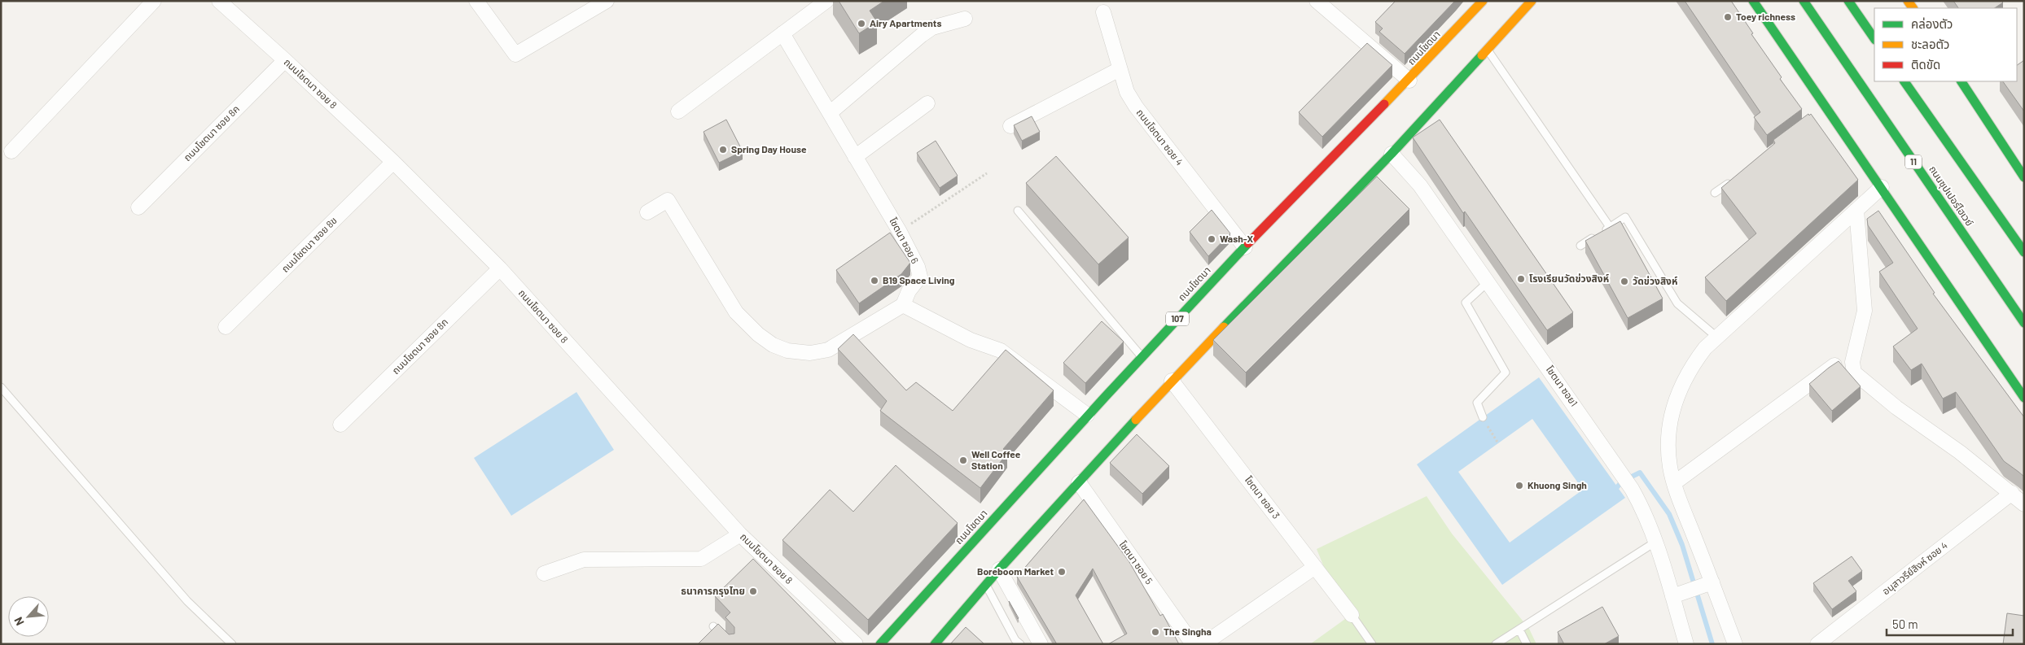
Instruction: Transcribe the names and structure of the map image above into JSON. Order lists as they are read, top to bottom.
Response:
{
  "streets": {
    "main road": [
      "ถนนโชตนา",
      "11",
      "ถนนซุปเปอร์ไฮเวย์",
      "107"
    ],
    "street": [
      "ถนนโชตนา ซอย 8",
      "ถนนโชตนา ซอย 8ค",
      "ถนนโชตนา ซอย 4",
      "โชตนา ซอย 6",
      "ถนนโชตนา ซอย 8ข",
      "ถนนโชตนา ซอย 8ก",
      "โชตนา ซอย1",
      "โชตนา ซอย 3",
      "โชตนา ซอย 5",
      "อนุสาวรีย์สิงห์ ซอย 4"
    ]
  },
  "crossings": [
    ["ถนนโชตนา", "ถนนโชตนา ซอย 4"],
    ["ถนนโชตนา ซอย 8", "ถนนโชตนา ซอย 8ค"],
    ["ถนนโชตนา ซอย 8", "ถนนโชตนา ซอย 8ข"],
    ["ถนนโชตนา ซอย 8", "ถนนโชตนา ซอย 8ก"]
  ],
  "places": [
    "Toey richness",
    "Airy Apartments",
    "Spring Day House",
    "Wash-X",
    "โรงเรียนวัดข่วงสิงห์",
    "B19 Space Living",
    "วัดข่วงสิงห์",
    "Well Coffee Station",
    "Khuong Singh",
    "Boreboom Market",
    "ธนาคารกรุงไทย",
    "The Singha"
  ],
  "legend": ["คล่องตัว", "ชะลอตัว", "ติดขัด"],
  "scale_bar": "50 m",
  "north": "bottom left"
}
